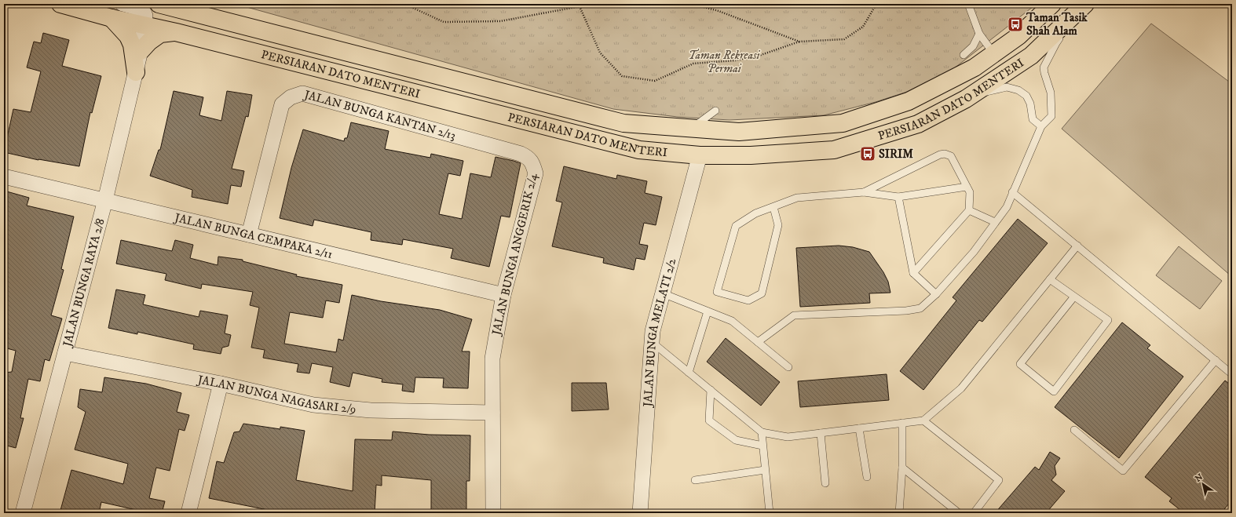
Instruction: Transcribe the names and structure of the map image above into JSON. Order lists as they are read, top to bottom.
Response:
{
  "streets": {
    "main road": ["PERSIARAN DATO MENTERI"],
    "street": [
      "JALAN BUNGA KANTAN 2/13",
      "JALAN BUNGA CEMPAKA 2/11",
      "JALAN BUNGA ANGGERIK 2/4",
      "JALAN BUNGA RAYA 2/8",
      "JALAN BUNGA MELATI 2/2",
      "JALAN BUNGA NAGASARI 2/9"
    ]
  },
  "crossings": [
    ["PERSIARAN DATO MENTERI", "JALAN BUNGA RAYA 2/8"],
    ["PERSIARAN DATO MENTERI", "JALAN BUNGA MELATI 2/2"],
    ["JALAN BUNGA KANTAN 2/13", "JALAN BUNGA CEMPAKA 2/11"],
    ["JALAN BUNGA KANTAN 2/13", "JALAN BUNGA ANGGERIK 2/4"],
    ["JALAN BUNGA CEMPAKA 2/11", "JALAN BUNGA ANGGERIK 2/4"],
    ["JALAN BUNGA CEMPAKA 2/11", "JALAN BUNGA RAYA 2/8"],
    ["JALAN BUNGA ANGGERIK 2/4", "JALAN BUNGA NAGASARI 2/9"],
    ["JALAN BUNGA RAYA 2/8", "JALAN BUNGA NAGASARI 2/9"]
  ],
  "parks": ["Taman Rekreasi Permai"],
  "places": {
    "bus stop": ["Taman Tasik Shah Alam", "SIRIM"]
  },
  "north": "top left"
}
